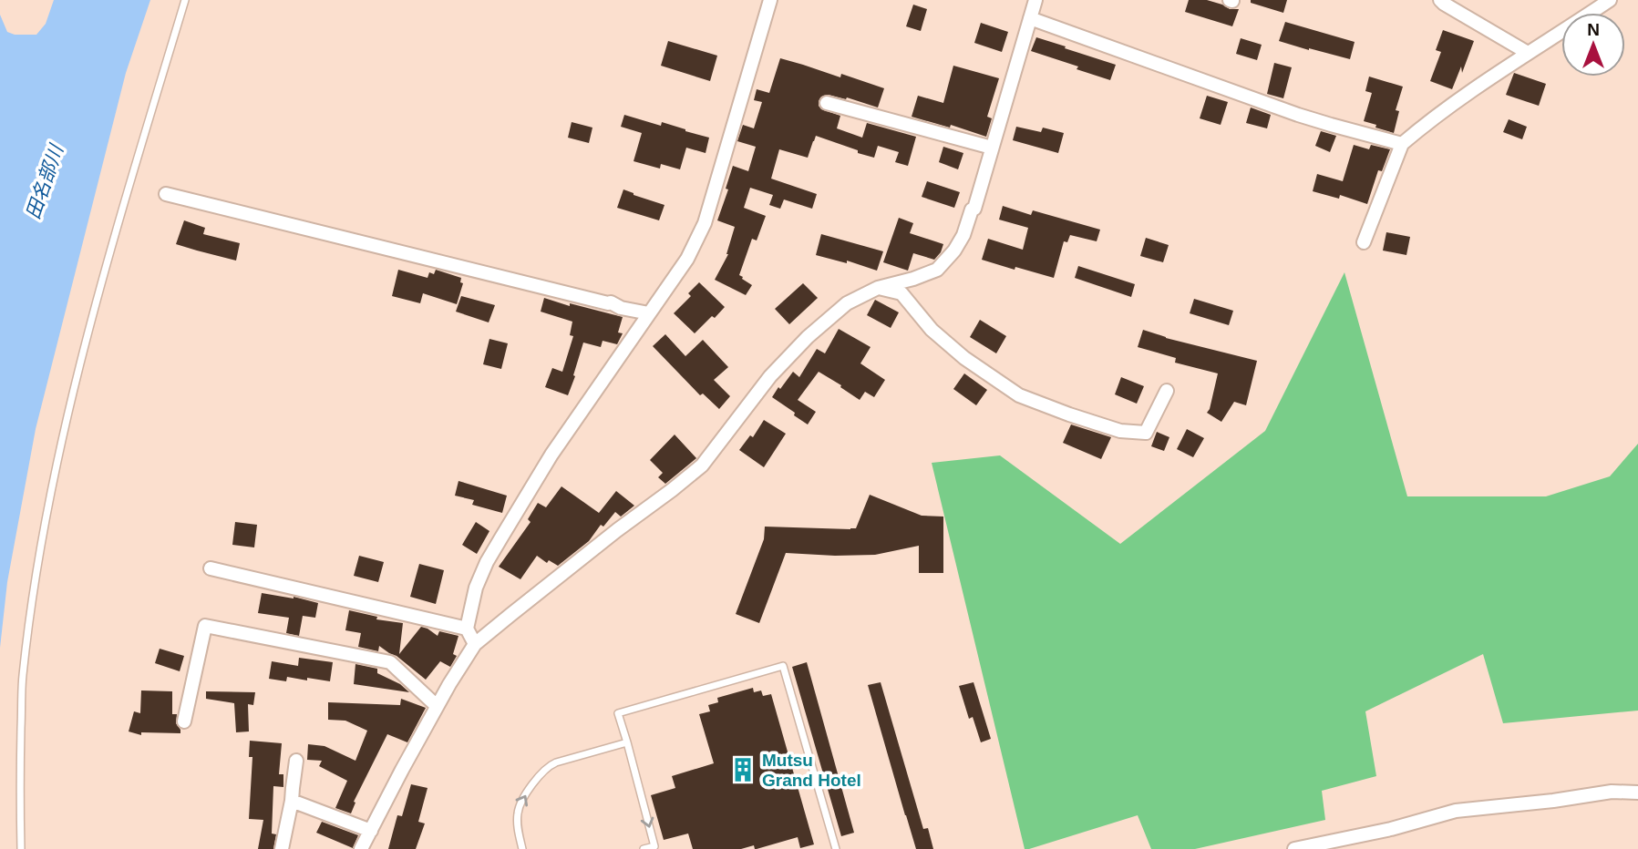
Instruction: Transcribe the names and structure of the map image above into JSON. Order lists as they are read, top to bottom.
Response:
{
  "water": ["田名部川"],
  "places": {
    "building": ["Mutsu Grand Hotel"]
  },
  "north": "top"
}
